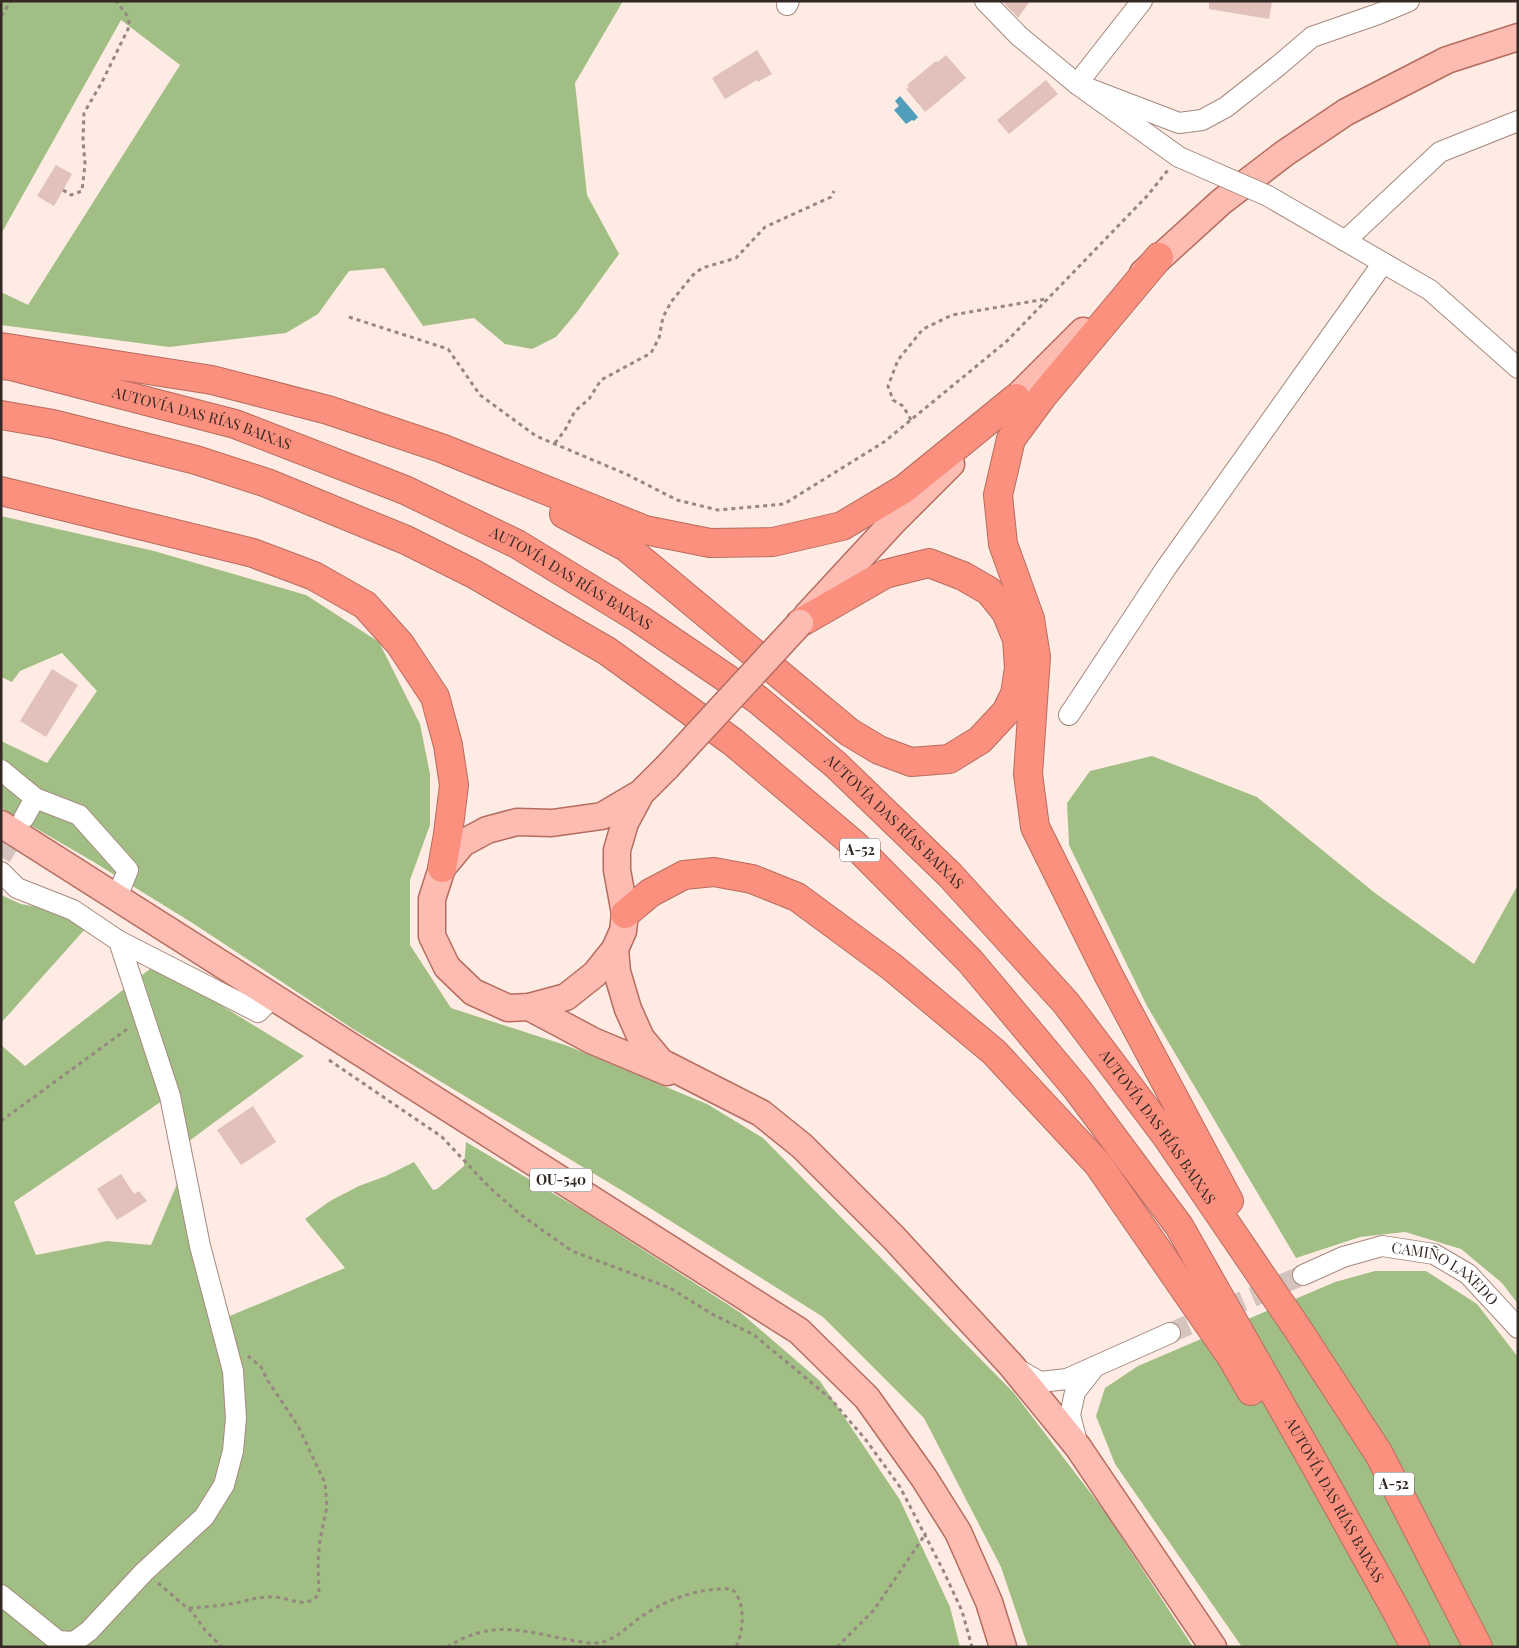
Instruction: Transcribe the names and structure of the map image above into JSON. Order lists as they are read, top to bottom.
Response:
{
  "streets": {
    "highway": ["AUTOVÍA DAS RÍAS BAIXAS", "A-52"],
    "main road": ["OU-540"],
    "street": ["CAMIÑO LAXEDO"]
  }
}
